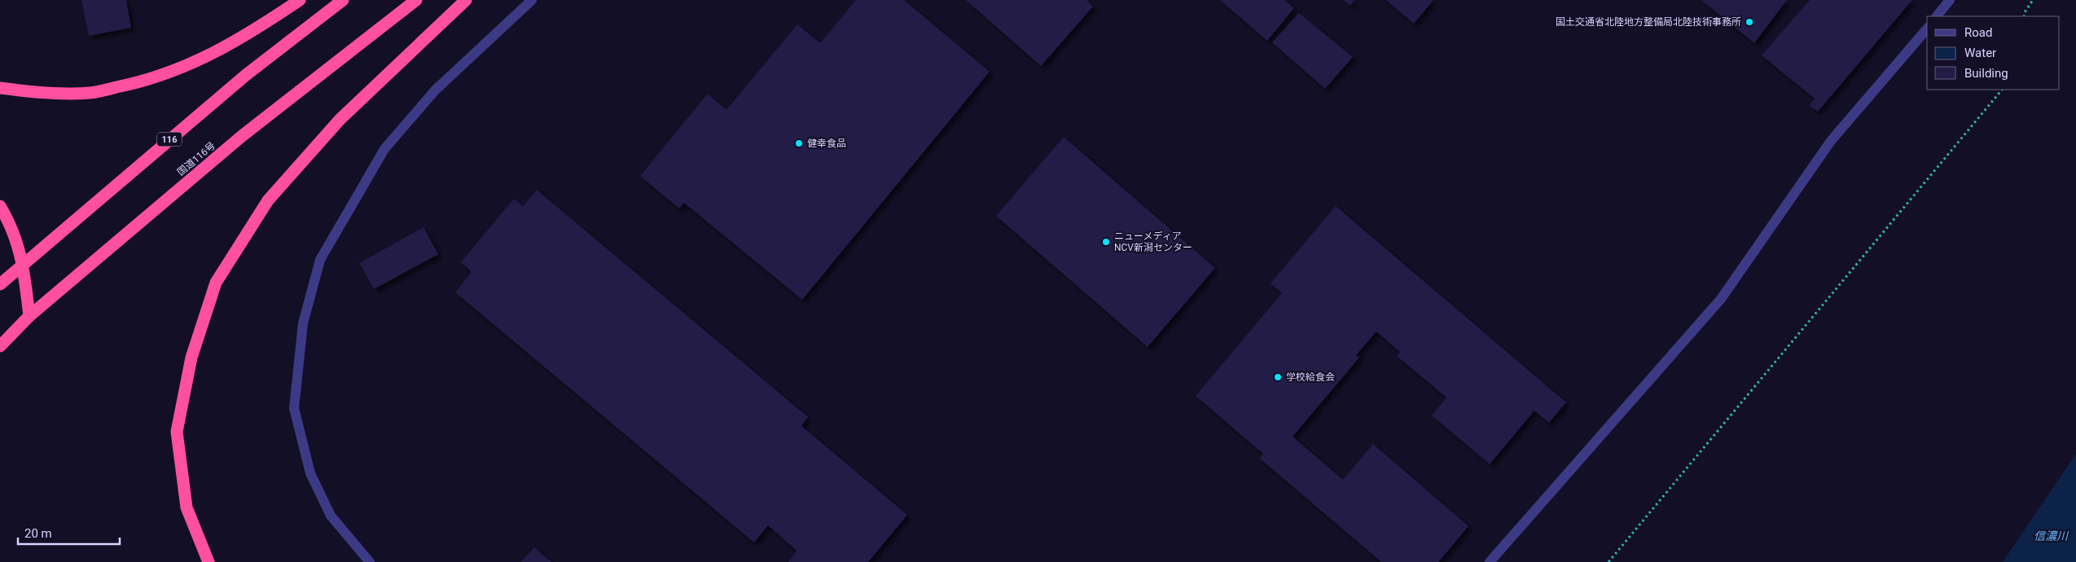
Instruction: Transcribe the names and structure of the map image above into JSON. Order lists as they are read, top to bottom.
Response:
{
  "streets": {
    "highway": ["116", "国道116号"]
  },
  "water": ["信濃川"],
  "places": [
    "国土交通省北陸地方整備局北陸技術事務所",
    "健幸食品",
    "ニューメディア NCV新潟センター",
    "学校給食会"
  ],
  "legend": ["Road", "Water", "Building"],
  "scale_bar": "20 m"
}
